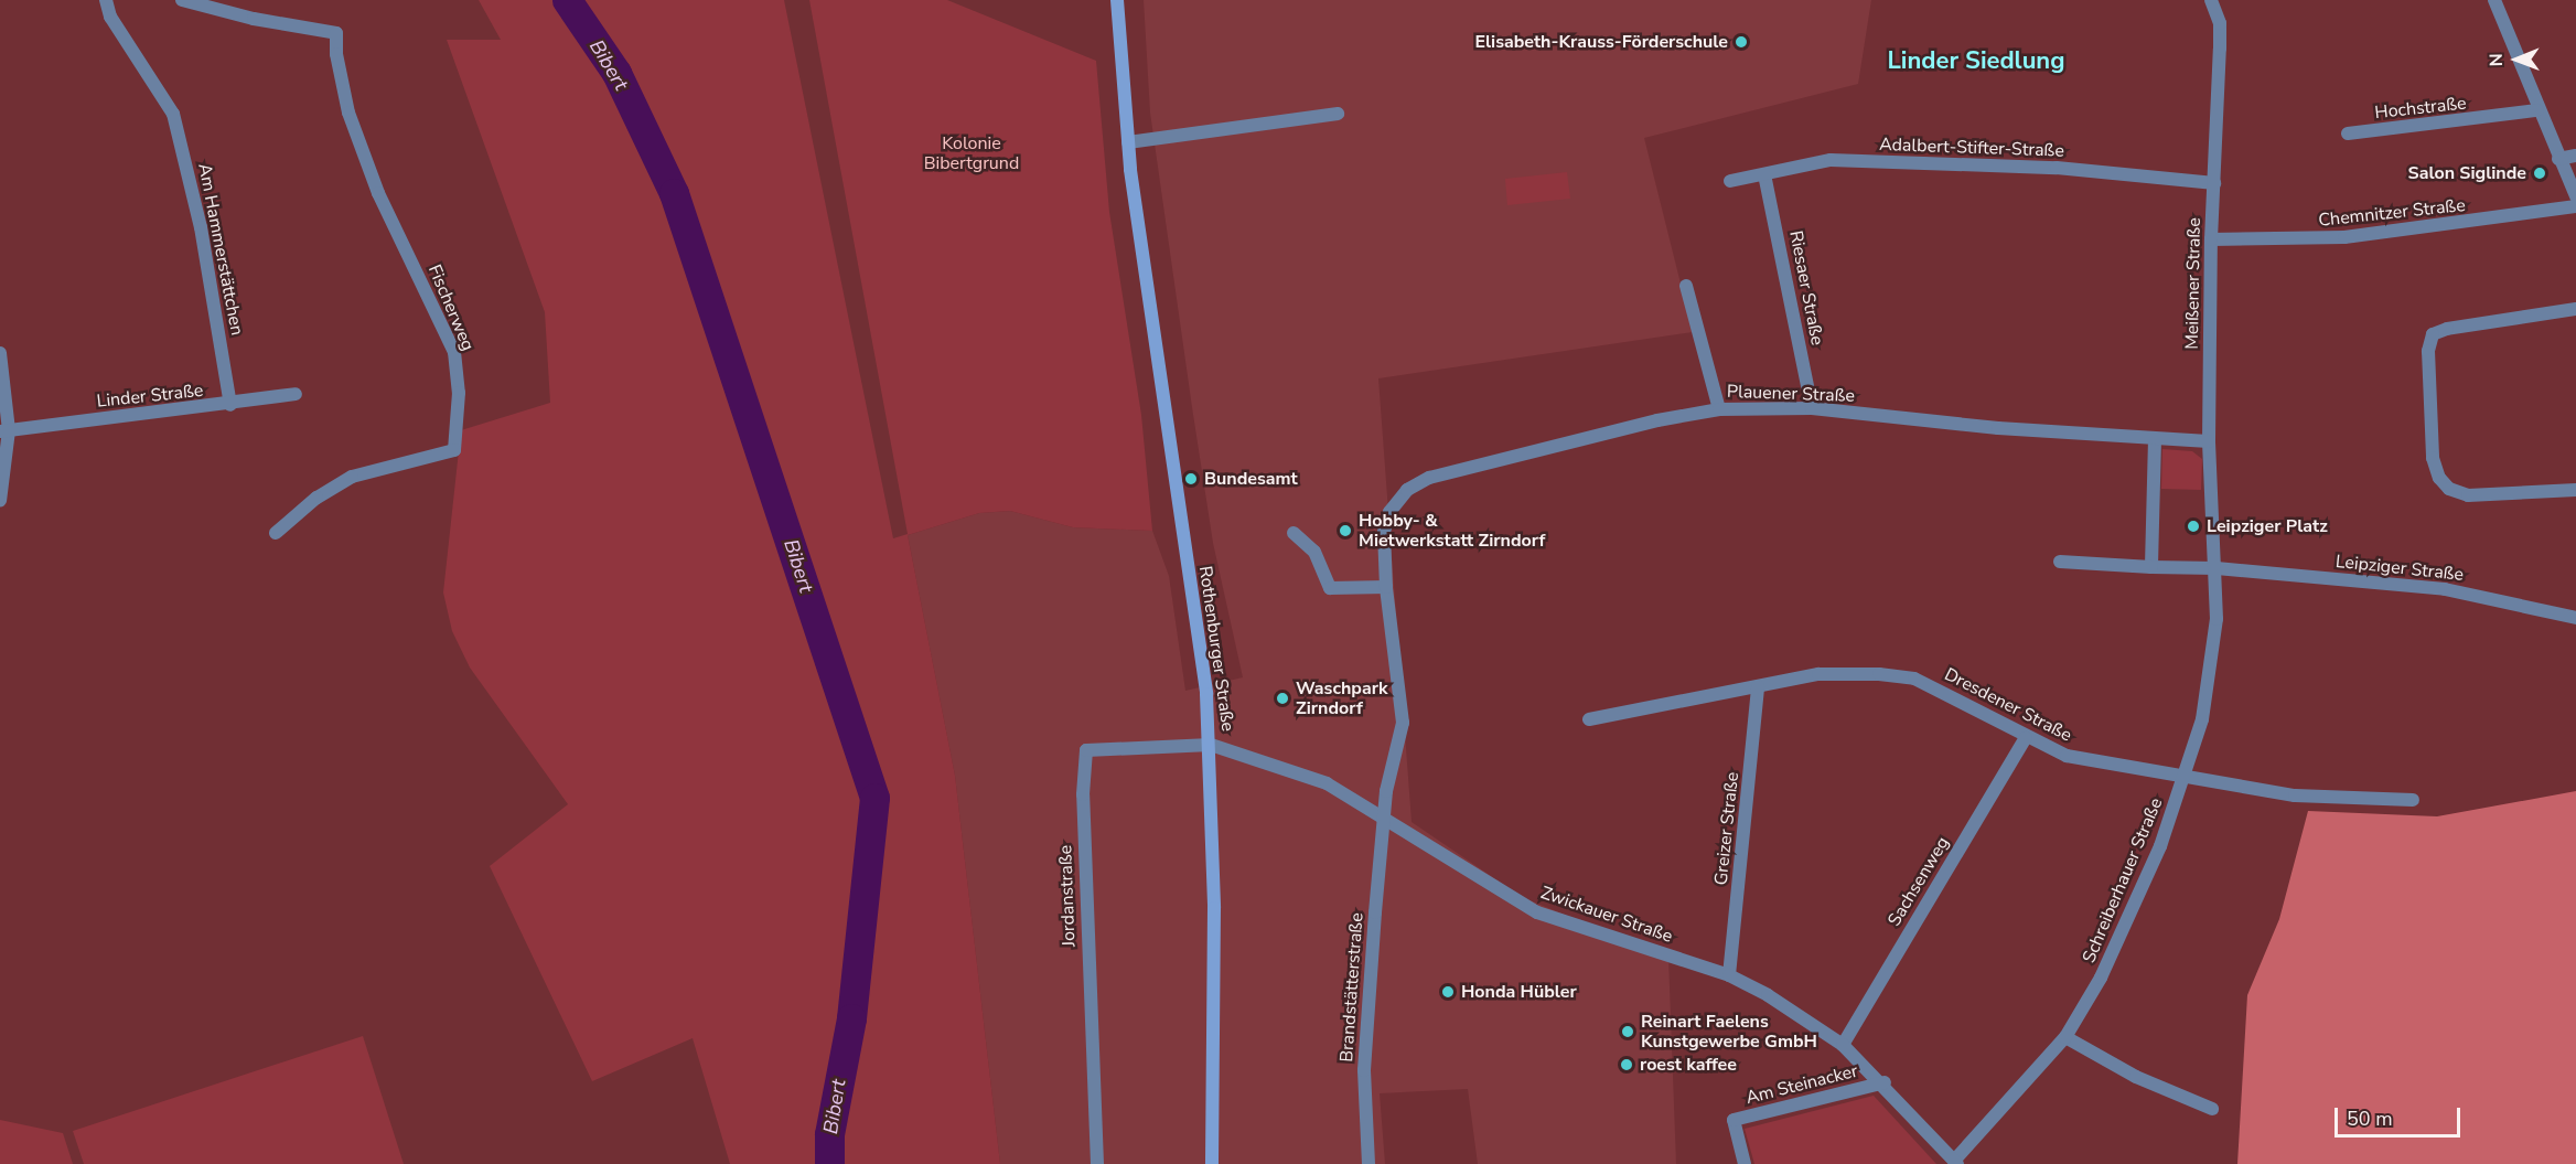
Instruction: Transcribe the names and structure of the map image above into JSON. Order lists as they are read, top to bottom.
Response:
{
  "streets": {
    "main road": ["Rothenburger Straße"],
    "street": [
      "Hochstraße",
      "Adalbert-Stifter-Straße",
      "Chemnitzer Straße",
      "Am Hammerstättchen",
      "Meißener Straße",
      "Riesaer Straße",
      "Fischerweg",
      "Plauener Straße",
      "Linder Straße",
      "Leipziger Straße",
      "Dresdener Straße",
      "Greizer Straße",
      "Schreiberhauer Straße",
      "Sachsenweg",
      "Jordanstraße",
      "Zwickauer Straße",
      "Brandstätterstraße",
      "Am Steinacker"
    ]
  },
  "crossings": [
    ["Adalbert-Stifter-Straße", "Meißener Straße"],
    ["Adalbert-Stifter-Straße", "Riesaer Straße"],
    ["Chemnitzer Straße", "Meißener Straße"],
    ["Am Hammerstättchen", "Linder Straße"],
    ["Meißener Straße", "Plauener Straße"],
    ["Meißener Straße", "Leipziger Straße"],
    ["Meißener Straße", "Schreiberhauer Straße"],
    ["Riesaer Straße", "Plauener Straße"],
    ["Plauener Straße", "Zwickauer Straße"],
    ["Plauener Straße", "Brandstätterstraße"],
    ["Leipziger Straße", "Schreiberhauer Straße"],
    ["Rothenburger Straße", "Jordanstraße"],
    ["Rothenburger Straße", "Zwickauer Straße"],
    ["Dresdener Straße", "Greizer Straße"],
    ["Dresdener Straße", "Schreiberhauer Straße"],
    ["Dresdener Straße", "Sachsenweg"],
    ["Greizer Straße", "Zwickauer Straße"],
    ["Schreiberhauer Straße", "Zwickauer Straße"],
    ["Sachsenweg", "Zwickauer Straße"],
    ["Jordanstraße", "Zwickauer Straße"],
    ["Zwickauer Straße", "Brandstätterstraße"],
    ["Zwickauer Straße", "Am Steinacker"]
  ],
  "districts": ["Linder Siedlung"],
  "water": ["Bibert"],
  "parks": ["Kolonie Bibertgrund"],
  "places": [
    "Elisabeth-Krauss-Förderschule",
    "Salon Siglinde",
    "Bundesamt",
    "Leipziger Platz",
    "Hobby- & Mietwerkstatt Zirndorf",
    "Waschpark Zirndorf",
    "Honda Hübler",
    "Reinart Faelens Kunstgewerbe GmbH",
    "roest kaffee"
  ],
  "scale_bar": "50 m",
  "north": "left"
}
